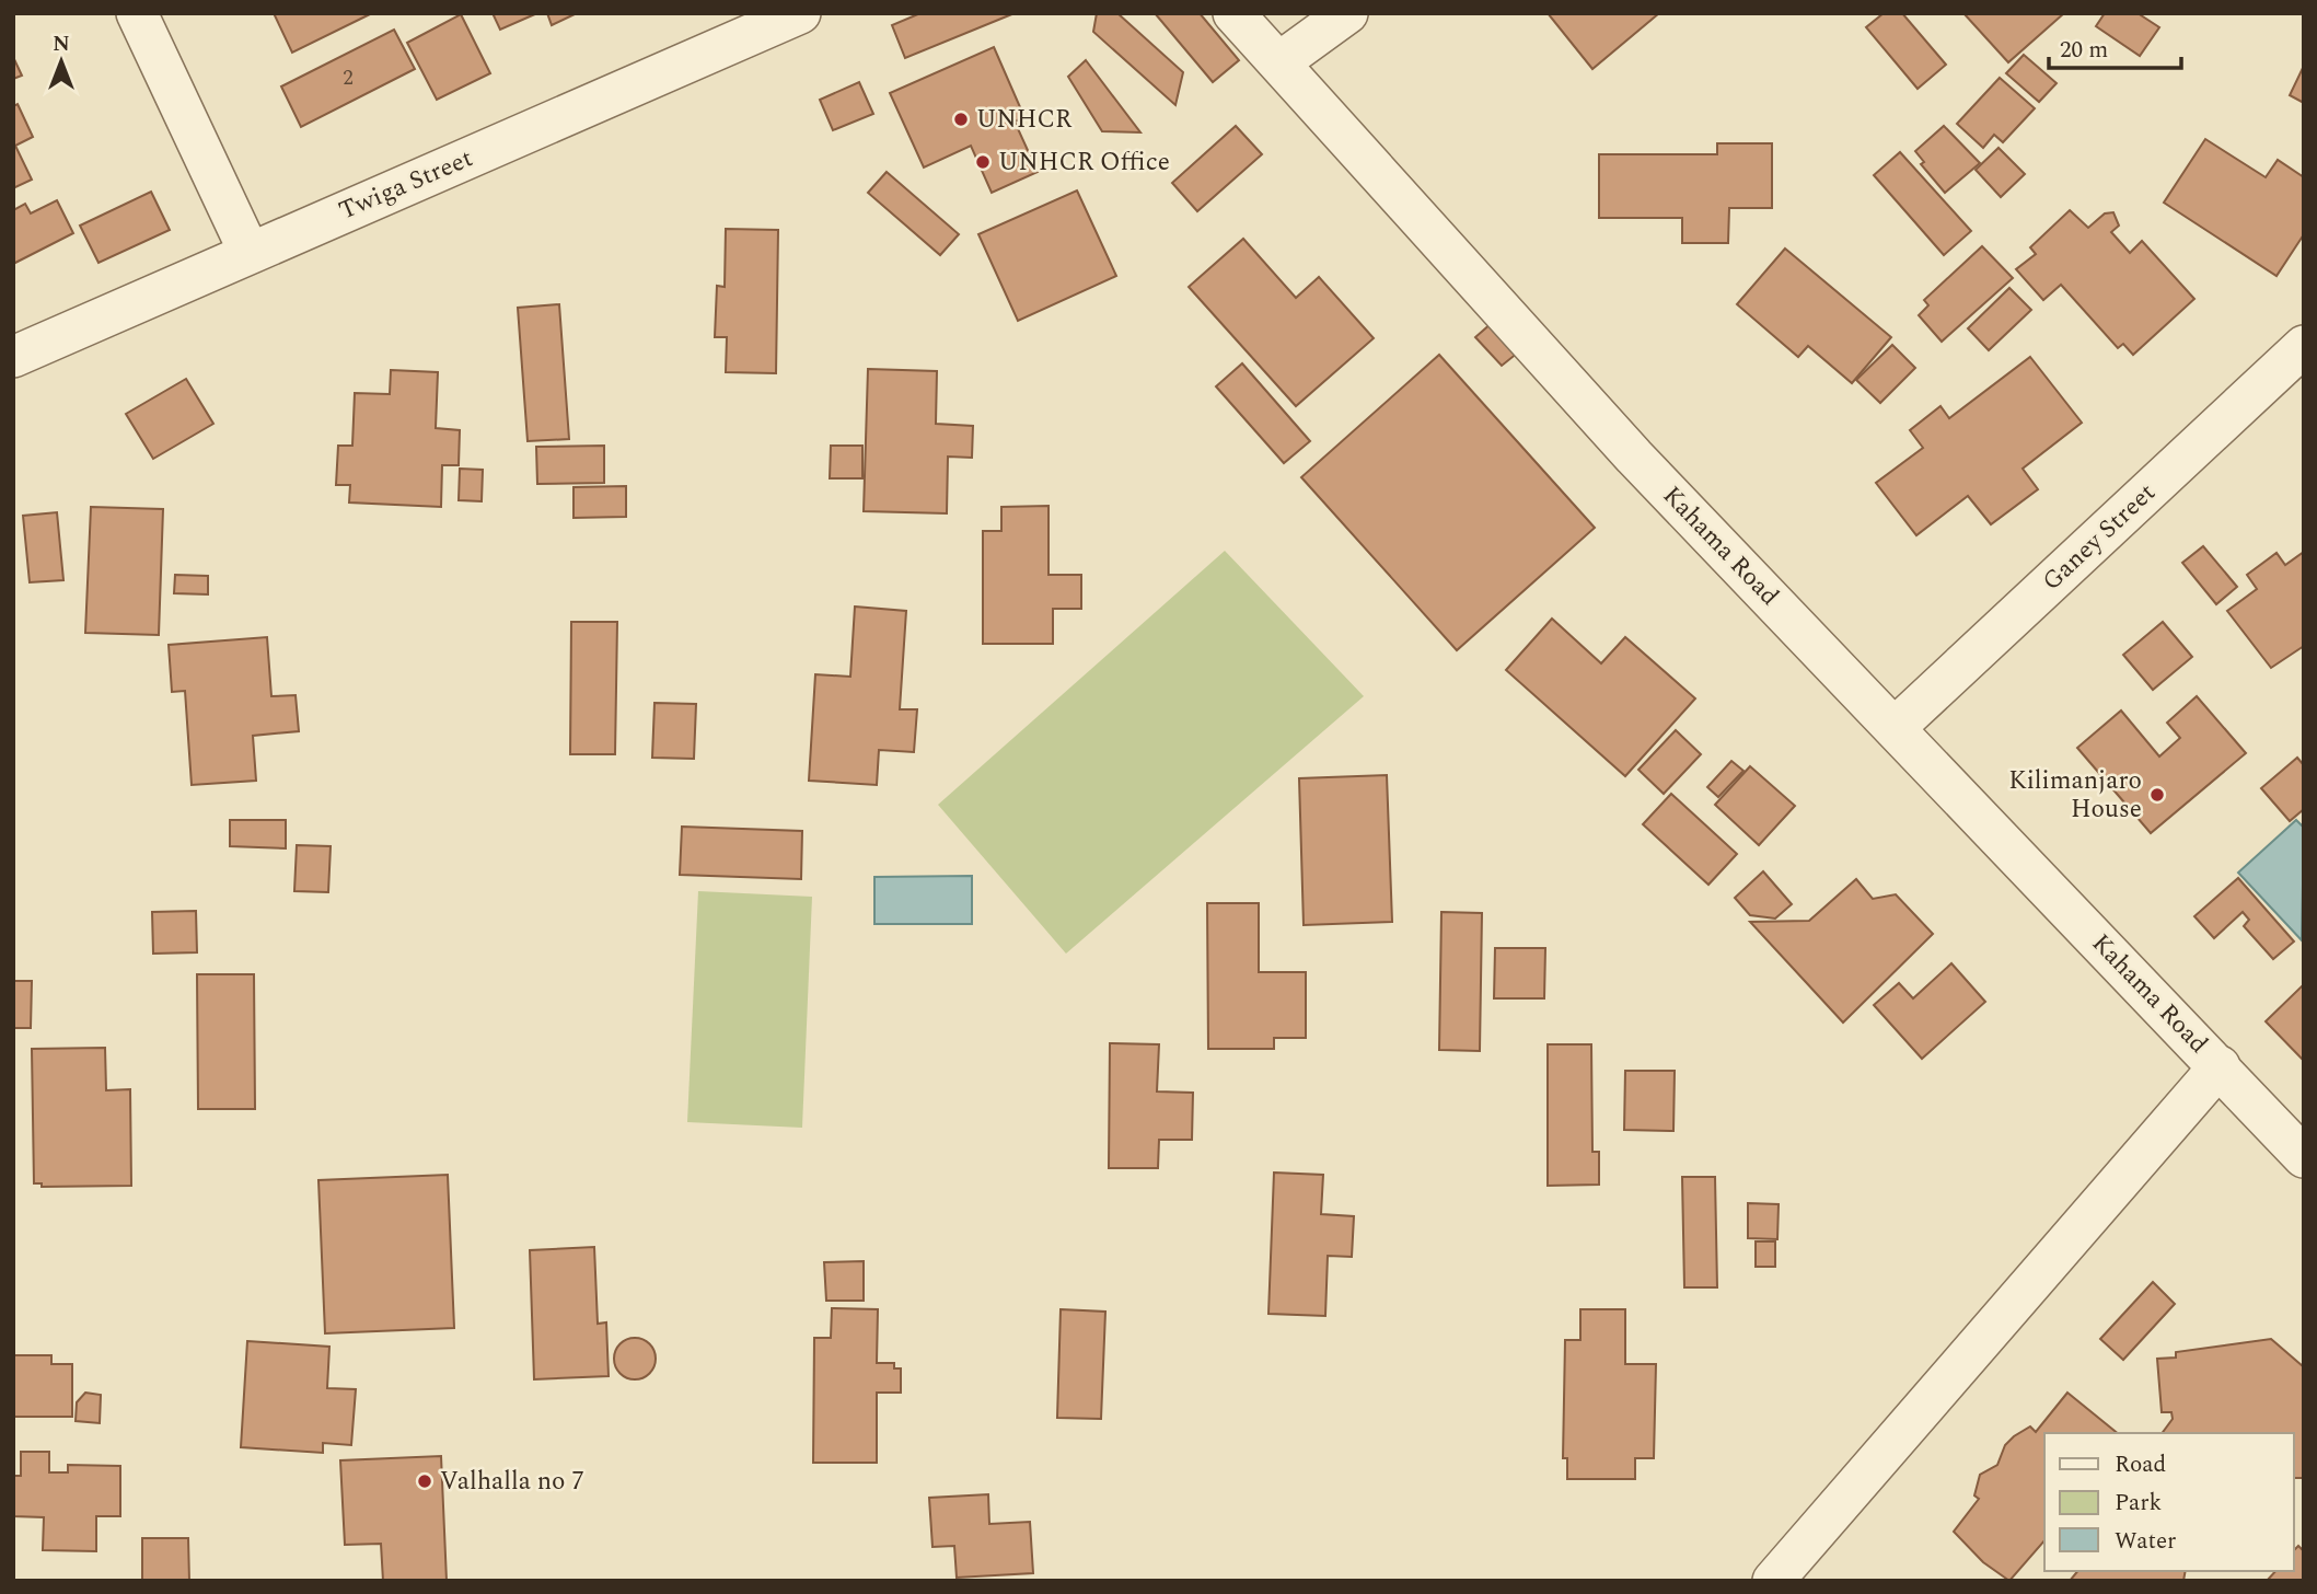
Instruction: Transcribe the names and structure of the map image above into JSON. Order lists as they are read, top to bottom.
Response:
{
  "streets": {
    "street": ["Twiga Street", "Ganey Street", "Kahama Road"]
  },
  "crossings": [
    ["Ganey Street", "Kahama Road"]
  ],
  "places": [
    "UNHCR",
    "UNHCR Office",
    "Kilimanjaro House",
    "Valhalla no 7"
  ],
  "house_numbers": ["2"],
  "legend": ["Road", "Park", "Water"],
  "scale_bar": "20 m",
  "north": "top"
}
